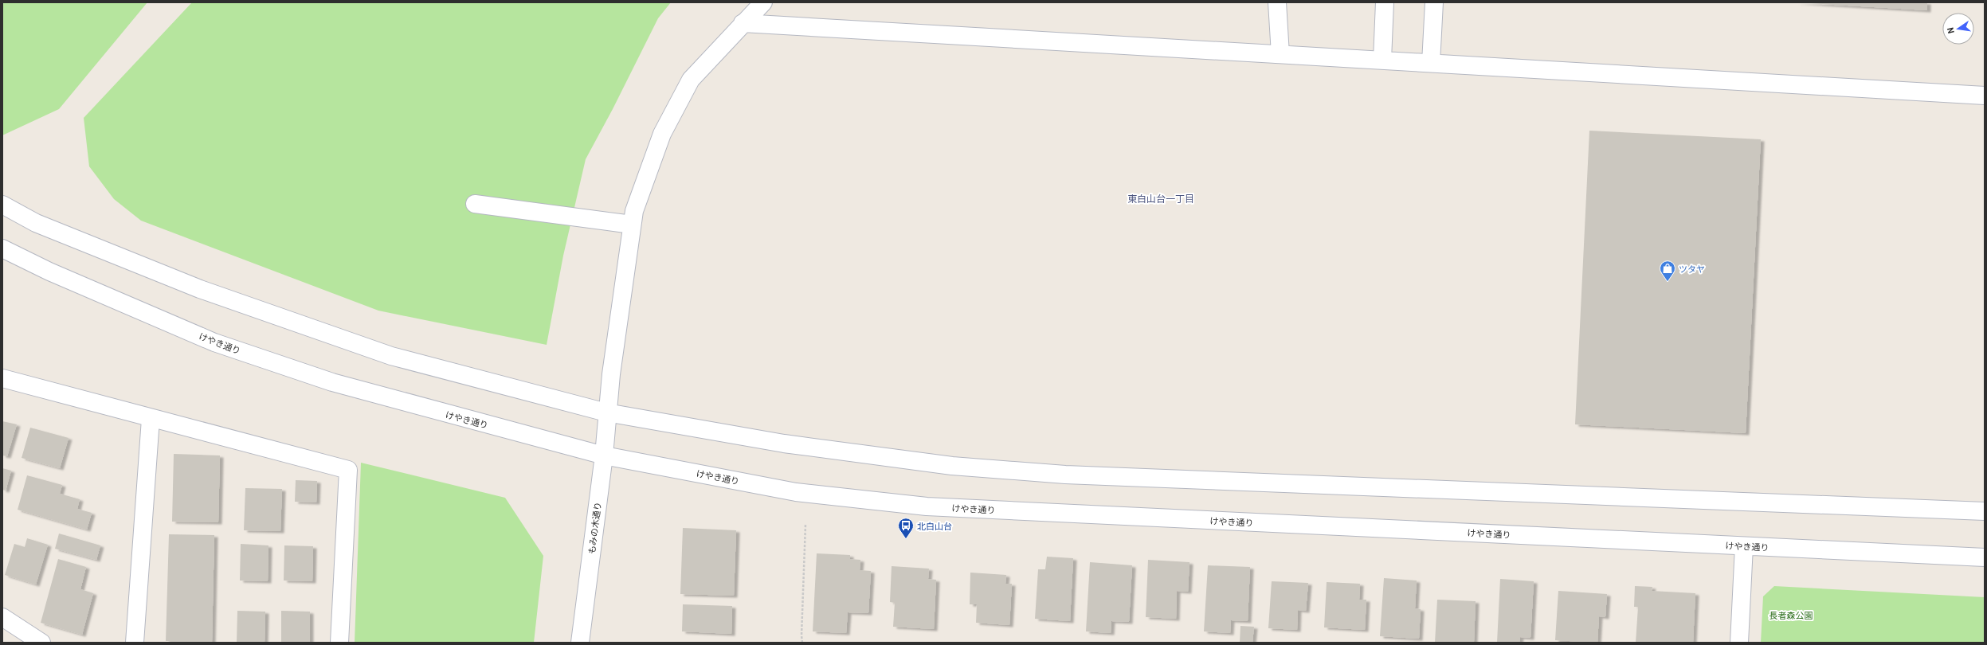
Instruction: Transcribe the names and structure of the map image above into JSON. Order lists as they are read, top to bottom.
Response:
{
  "streets": {
    "street": ["けやき通り", "もみの木通り"]
  },
  "crossings": [
    ["けやき通り", "もみの木通り"]
  ],
  "districts": ["東白山台一丁目"],
  "parks": ["長者森公園"],
  "places": {
    "shop": ["ツタヤ"],
    "bus stop": ["北白山台"]
  },
  "north": "left"
}
